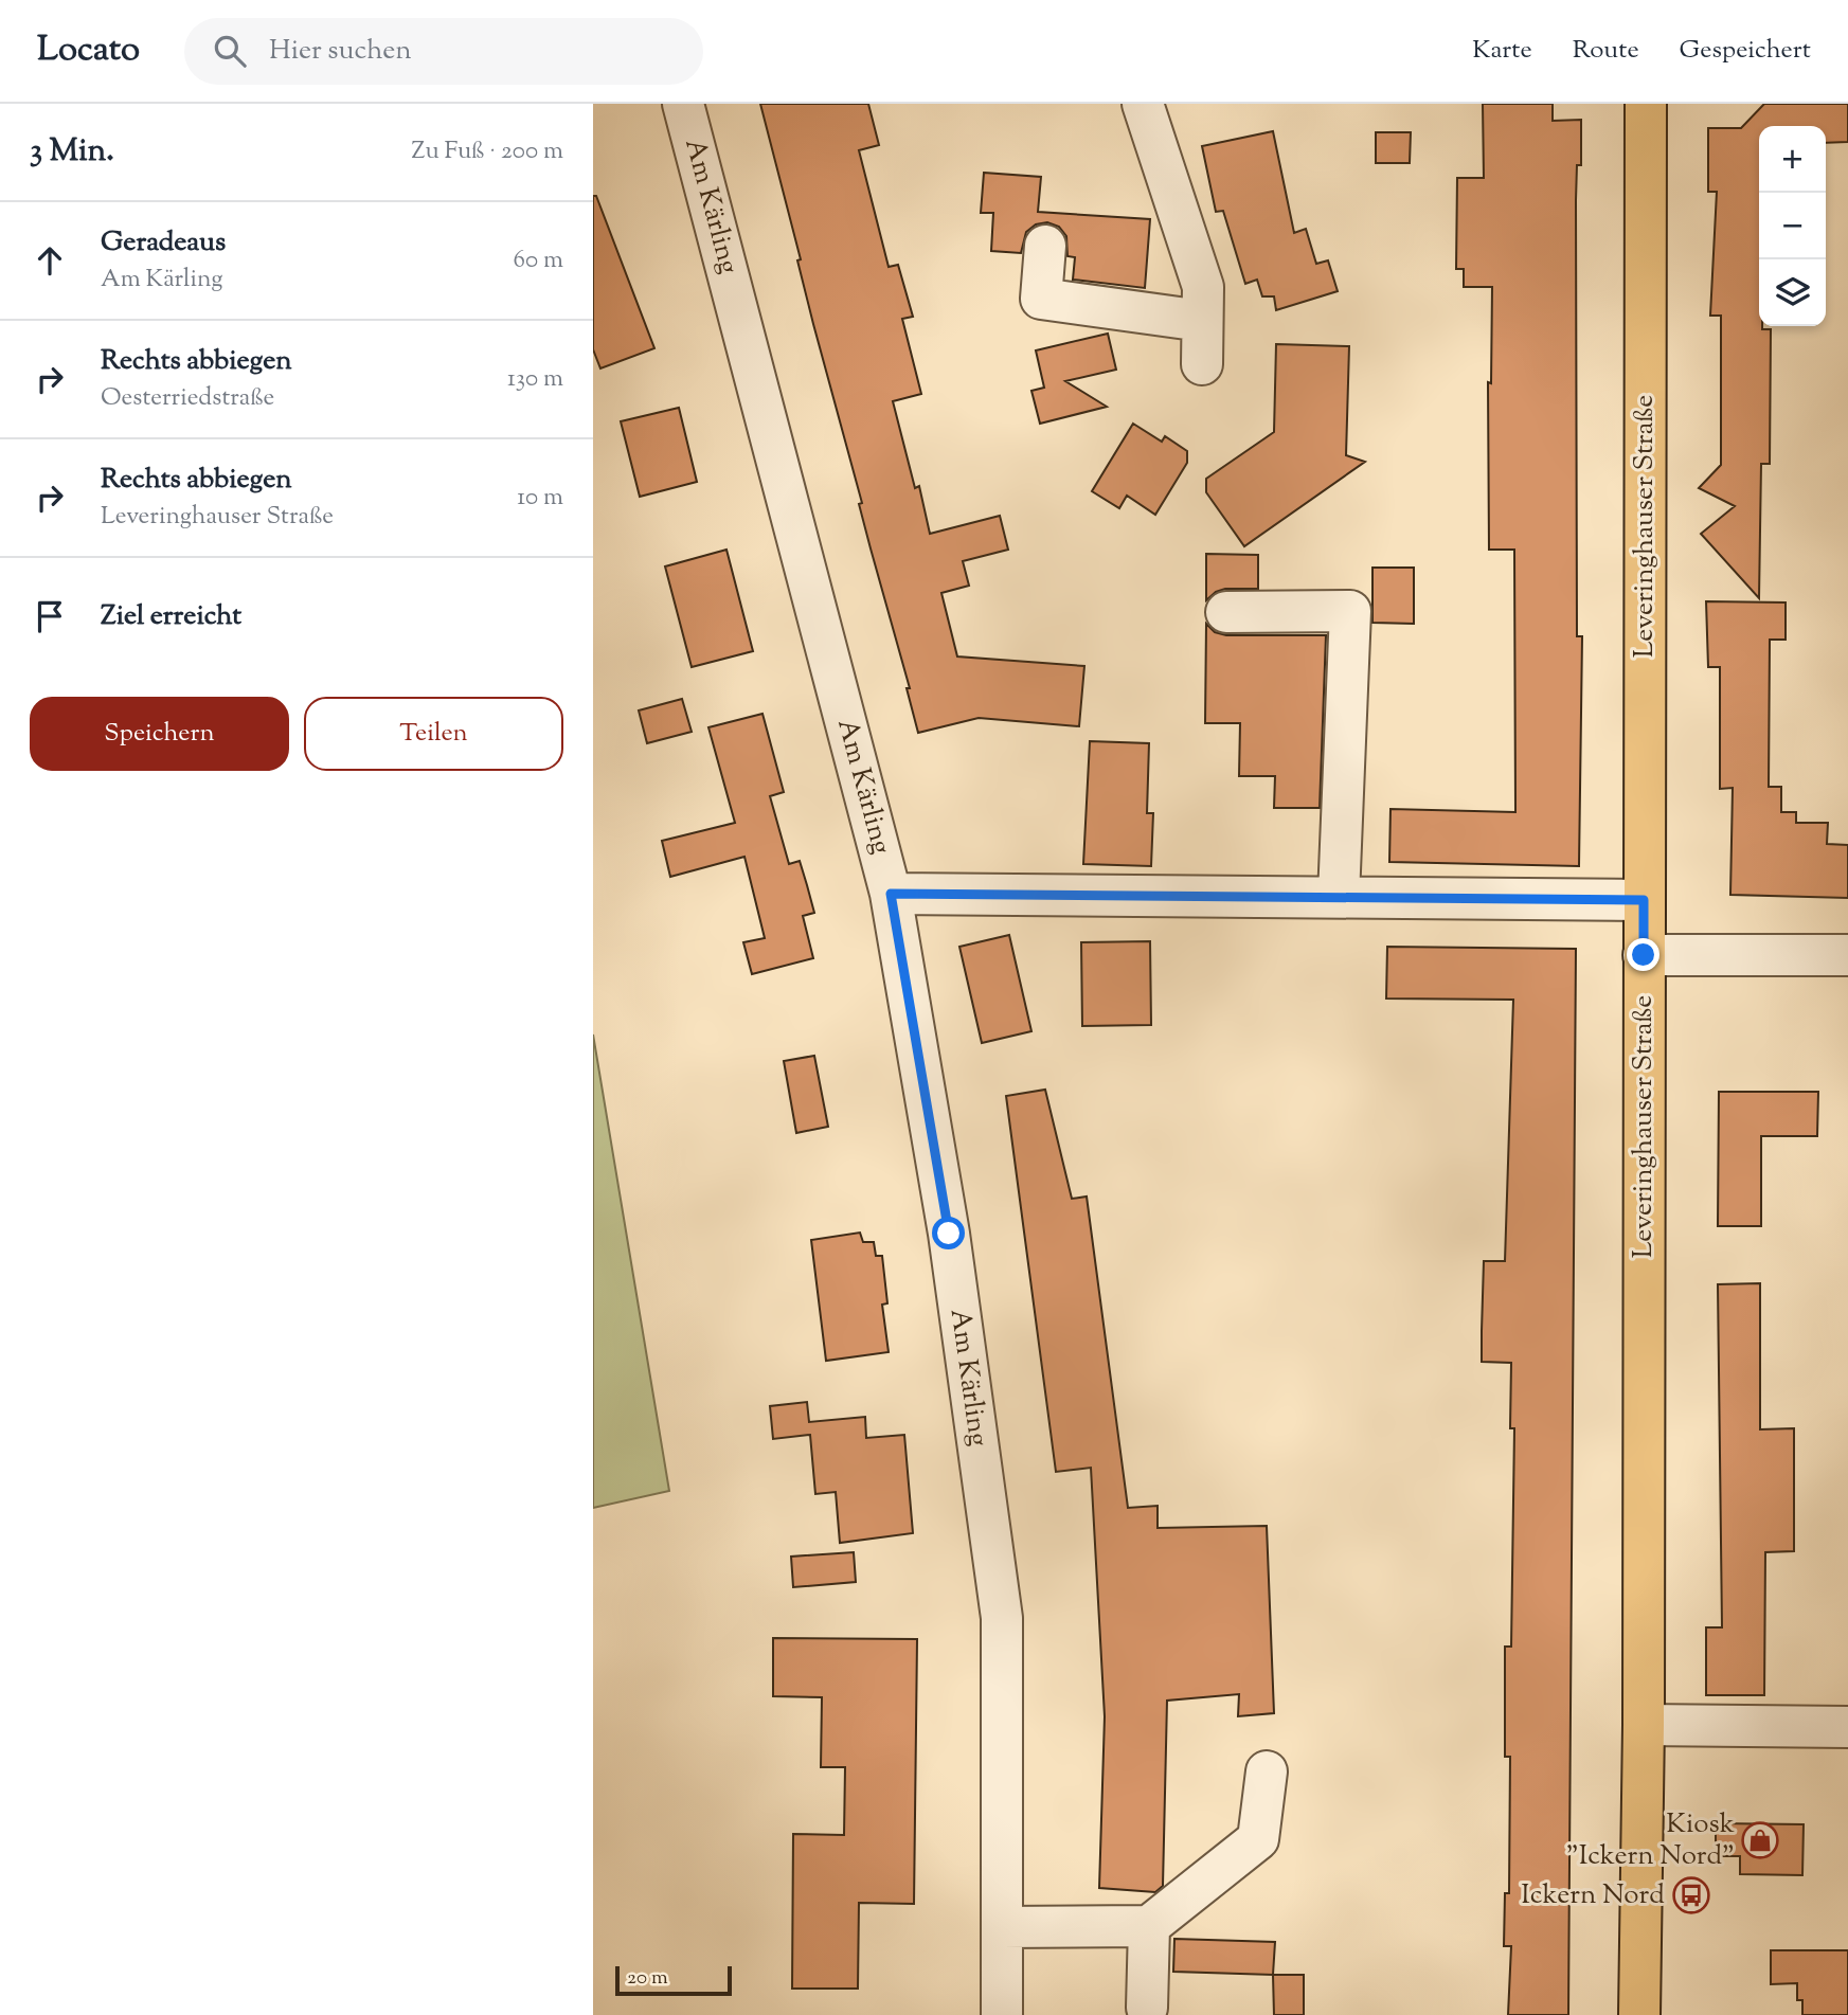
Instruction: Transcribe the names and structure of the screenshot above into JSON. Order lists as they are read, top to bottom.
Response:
{
  "streets": {
    "main road": ["Leveringhauser Straße"],
    "street": ["Am Kärling"]
  },
  "places": {
    "shop": ["Kiosk \"Ickern Nord\""],
    "bus stop": ["Ickern Nord"]
  },
  "scale_bar": "20 m",
  "page": {
    "header": "Locato",
    "search": "Hier suchen",
    "nav": ["Karte", "Route", "Gespeichert"],
    "heading": ["3 Min.", "Zu Fuß · 200 m"],
    "map_buttons": ["+", "−"],
    "list": [
      ["Geradeaus", "Am Kärling", "60 m"],
      ["Rechts abbiegen", "Oesterriedstraße", "130 m"],
      ["Rechts abbiegen", "Leveringhauser Straße", "10 m"],
      "Ziel erreicht"
    ],
    "buttons": ["Speichern", "Teilen"],
    "scale": "20 m"
  }
}
